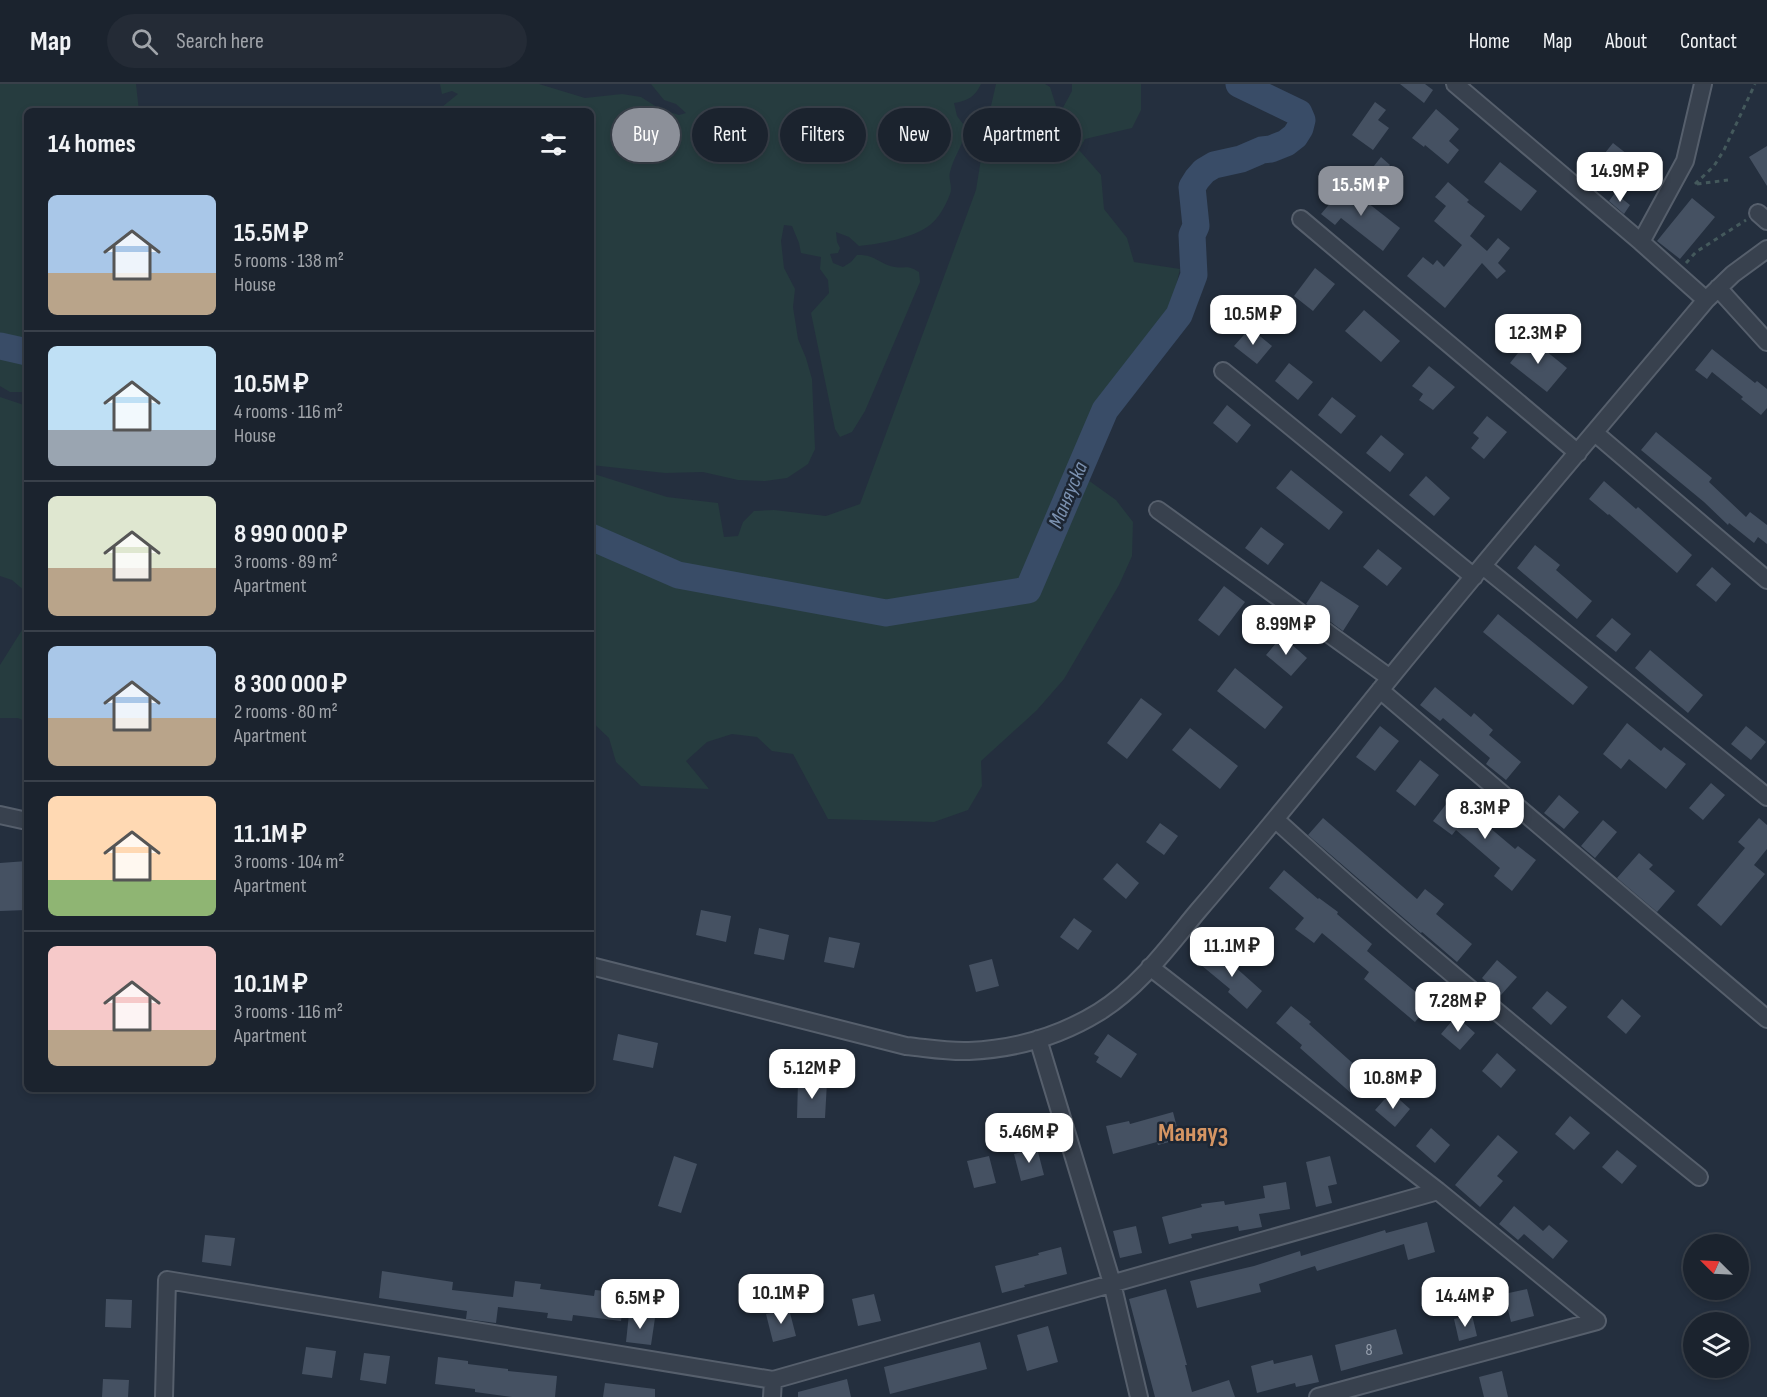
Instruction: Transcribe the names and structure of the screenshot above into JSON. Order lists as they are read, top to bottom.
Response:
{
  "districts": ["Маняуз"],
  "water": ["Маняуска"],
  "house_numbers": ["8"],
  "north": "top left",
  "page": {
    "header": "Map",
    "search": "Search here",
    "nav": [
      "Home",
      "Map",
      "About",
      "Contact"
    ],
    "chip": [
      "Buy",
      "Rent",
      "Filters",
      "New",
      "Apartment"
    ],
    "heading": "14 homes",
    "price": [
      "14.9M ₽",
      "15.5M ₽",
      "10.5M ₽",
      "12.3M ₽",
      "8.99M ₽",
      "8.3M ₽",
      "11.1M ₽",
      "7.28M ₽",
      "5.12M ₽",
      "10.8M ₽",
      "5.46M ₽",
      "10.1M ₽",
      "14.4M ₽",
      "6.5M ₽"
    ],
    "list": [
      {
        "name": "15.5M ₽",
        "note": "5 rooms · 138 m² · House"
      },
      {
        "name": "10.5M ₽",
        "note": "4 rooms · 116 m² · House"
      },
      {
        "name": "8 990 000 ₽",
        "note": "3 rooms · 89 m² · Apartment"
      },
      {
        "name": "8 300 000 ₽",
        "note": "2 rooms · 80 m² · Apartment"
      },
      {
        "name": "11.1M ₽",
        "note": "3 rooms · 104 m² · Apartment"
      },
      {
        "name": "10.1M ₽",
        "note": "3 rooms · 116 m² · Apartment"
      }
    ]
  }
}
